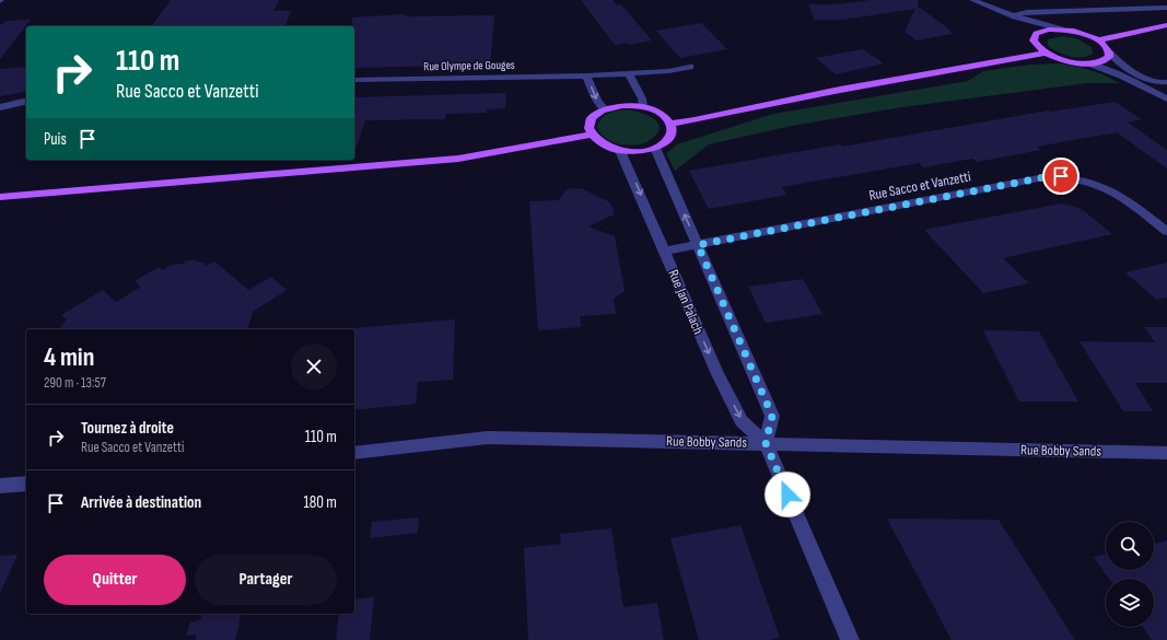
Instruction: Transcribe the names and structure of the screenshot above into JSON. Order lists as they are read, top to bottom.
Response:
{
  "streets": {
    "street": [
      "Rue Olympe de Gouges",
      "Rue Sacco et Vanzetti",
      "Rue Jan Palach",
      "Rue Bobby Sands"
    ]
  },
  "crossings": [
    ["Rue Sacco et Vanzetti", "Rue Jan Palach"],
    ["Rue Jan Palach", "Rue Bobby Sands"]
  ],
  "page": {
    "turn": ["110 m", "Rue Sacco et Vanzetti"],
    "then": "Puis",
    "heading": ["4 min", "290 m · 13:57"],
    "list": [
      {
        "name": "Tournez à droite",
        "note": "Rue Sacco et Vanzetti",
        "value": "110 m"
      },
      {
        "name": "Arrivée à destination",
        "value": "180 m"
      }
    ],
    "buttons": ["Quitter", "Partager"]
  }
}
